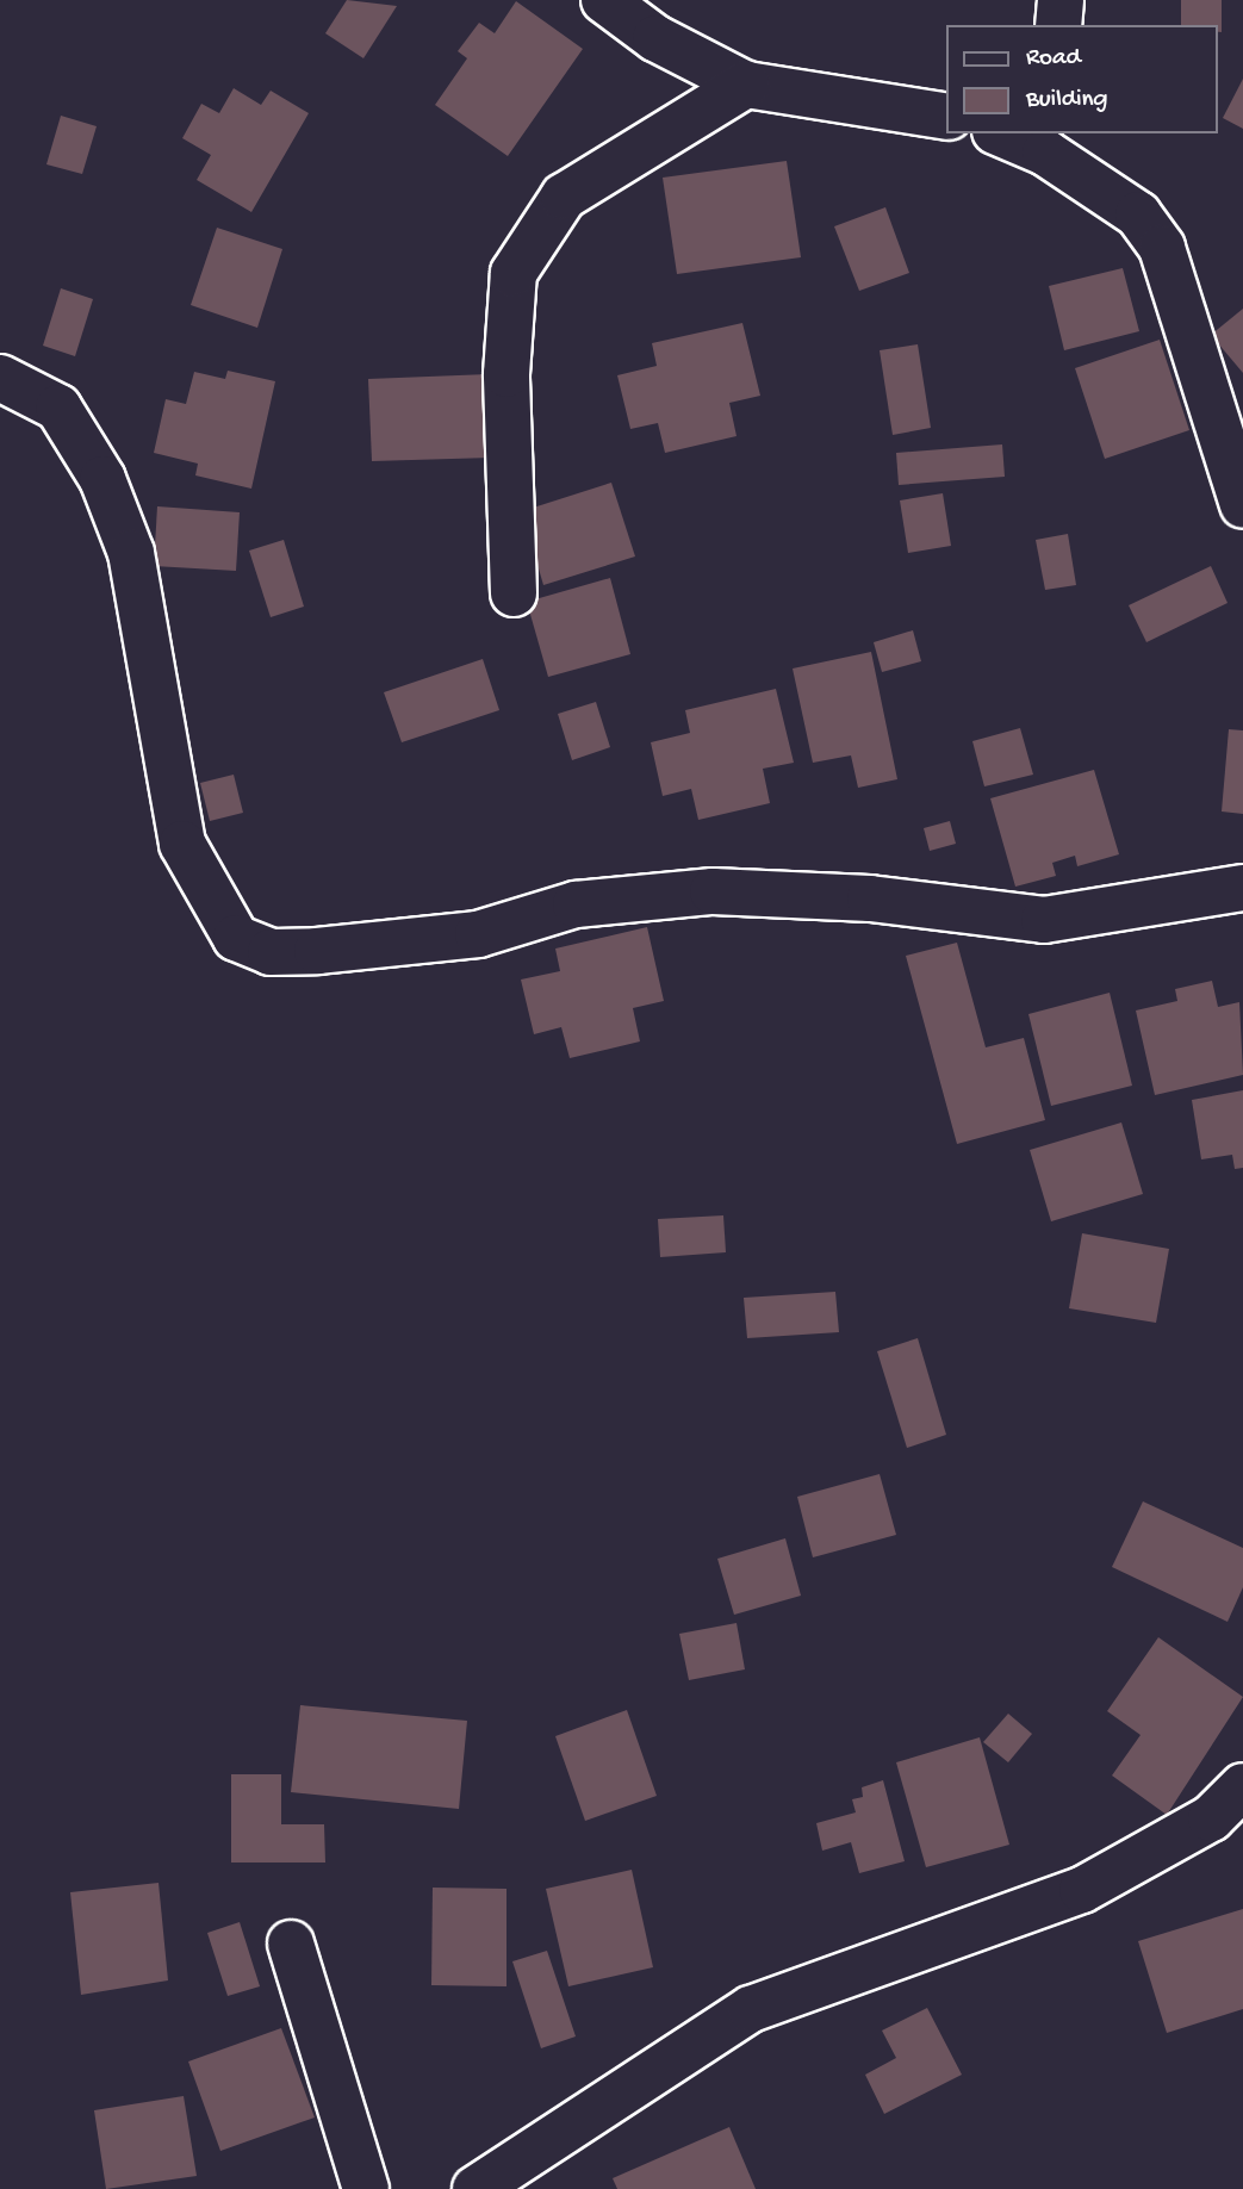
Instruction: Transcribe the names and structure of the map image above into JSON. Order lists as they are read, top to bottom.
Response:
{
  "legend": ["Road", "Building"]
}
